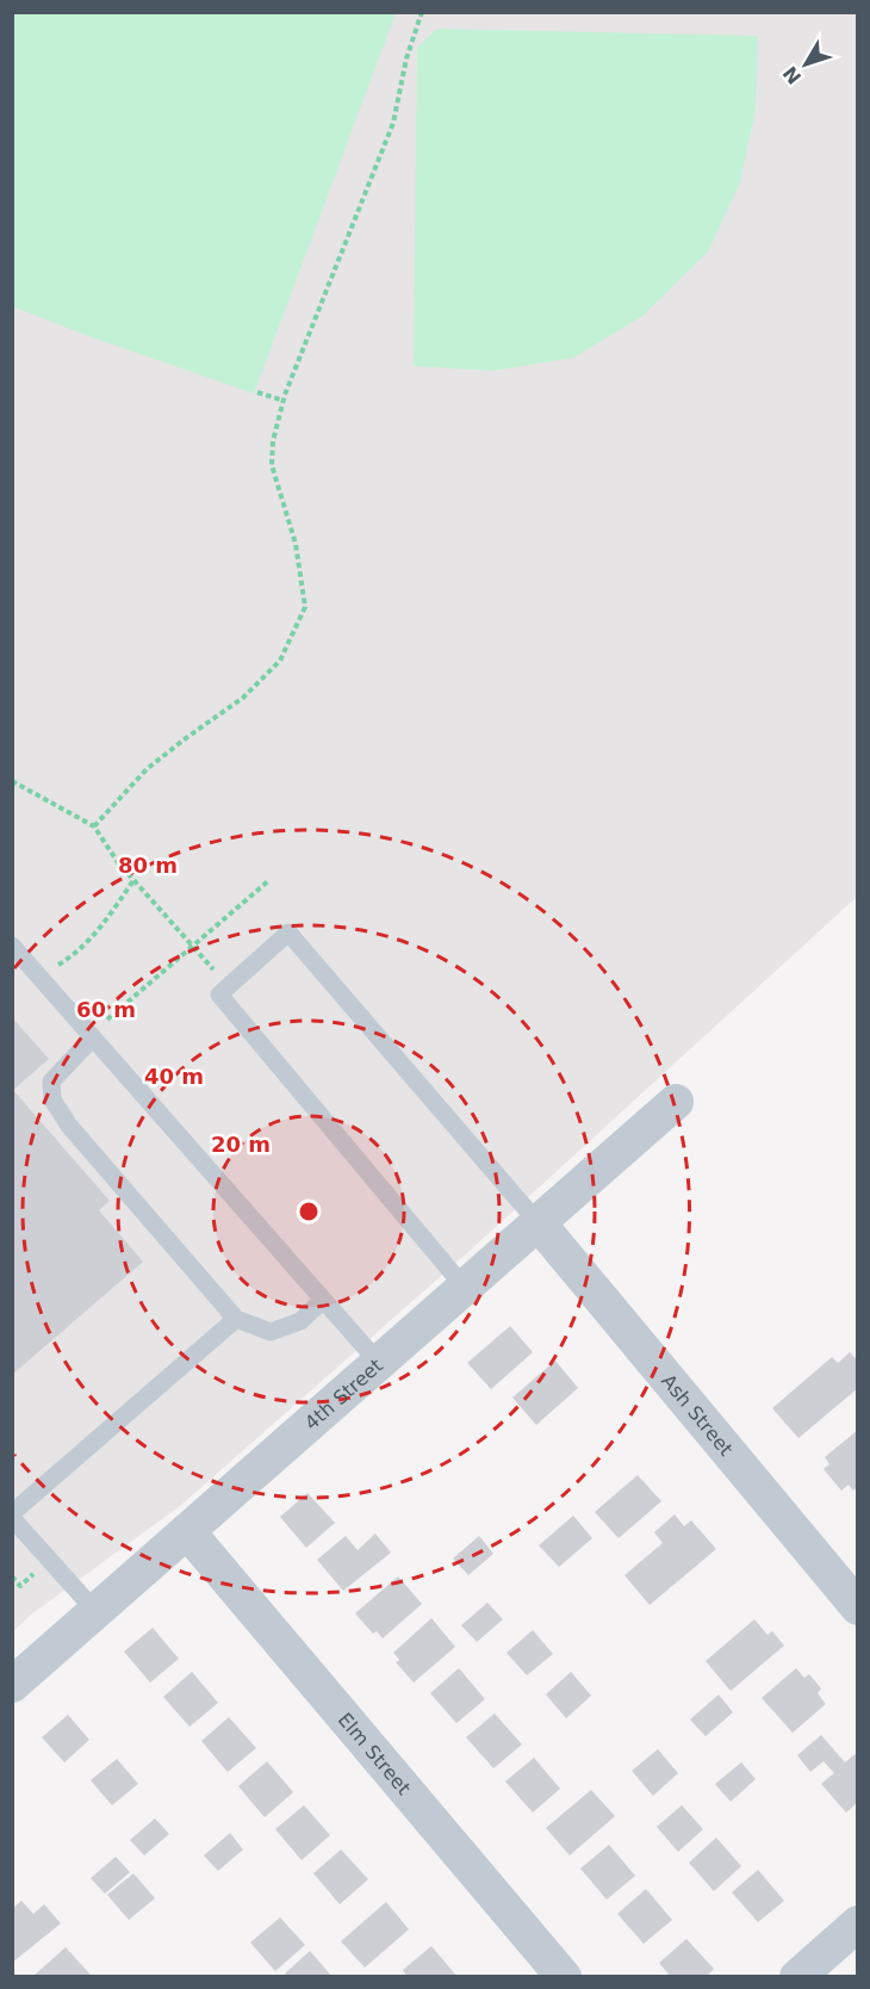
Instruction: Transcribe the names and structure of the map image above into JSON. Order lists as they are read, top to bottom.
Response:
{
  "streets": {
    "street": ["4th Street", "Ash Street", "Elm Street"]
  },
  "crossings": [
    ["4th Street", "Ash Street"],
    ["4th Street", "Elm Street"]
  ],
  "north": "bottom left",
  "rings": [
    "80 m",
    "60 m",
    "40 m",
    "20 m"
  ]
}
